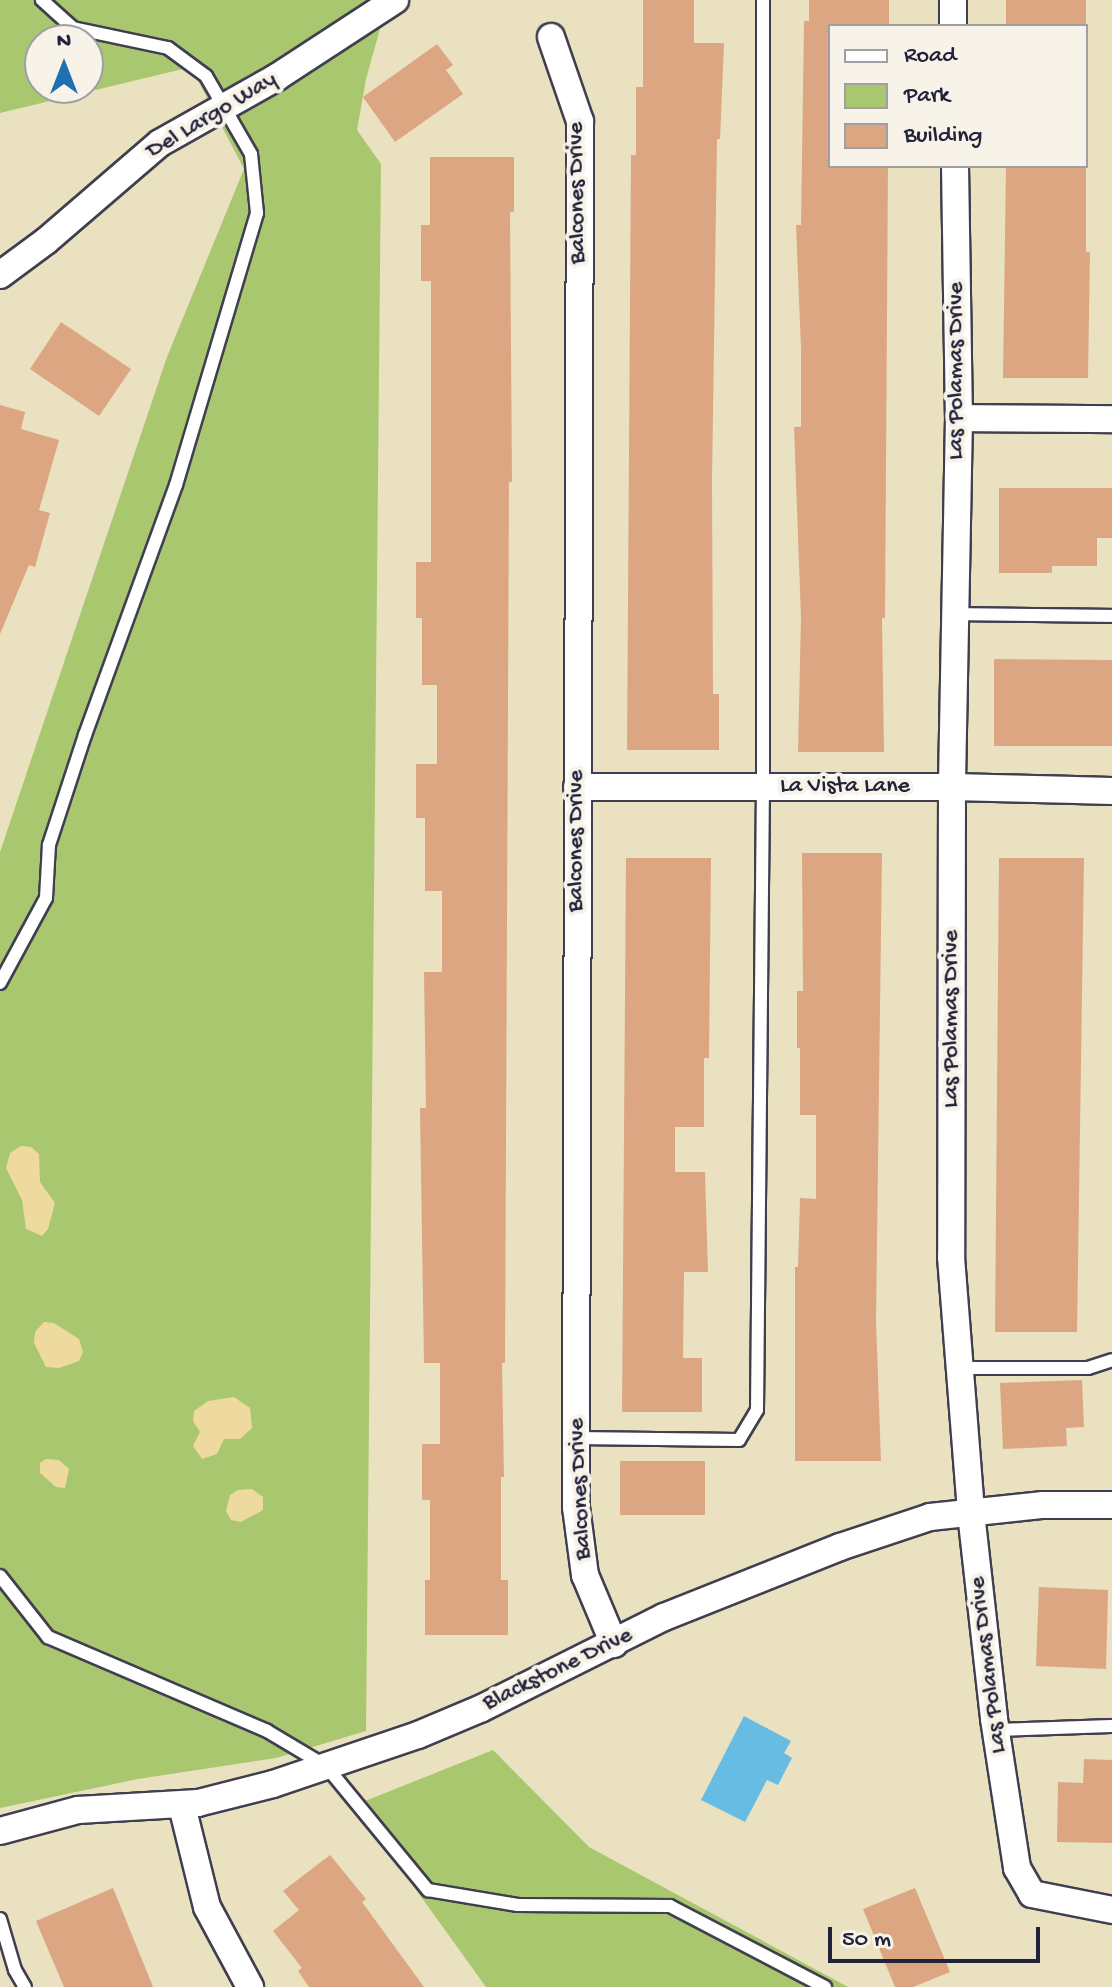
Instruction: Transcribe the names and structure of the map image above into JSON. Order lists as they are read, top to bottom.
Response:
{
  "streets": {
    "street": [
      "Del Largo Way",
      "Balcones Drive",
      "Las Polamas Drive",
      "La Vista Lane",
      "Blackstone Drive"
    ]
  },
  "crossings": [
    ["Balcones Drive", "La Vista Lane"],
    ["Balcones Drive", "Blackstone Drive"],
    ["Las Polamas Drive", "La Vista Lane"],
    ["Las Polamas Drive", "Blackstone Drive"]
  ],
  "legend": ["Road", "Park", "Building"],
  "scale_bar": "50 m",
  "north": "top"
}
